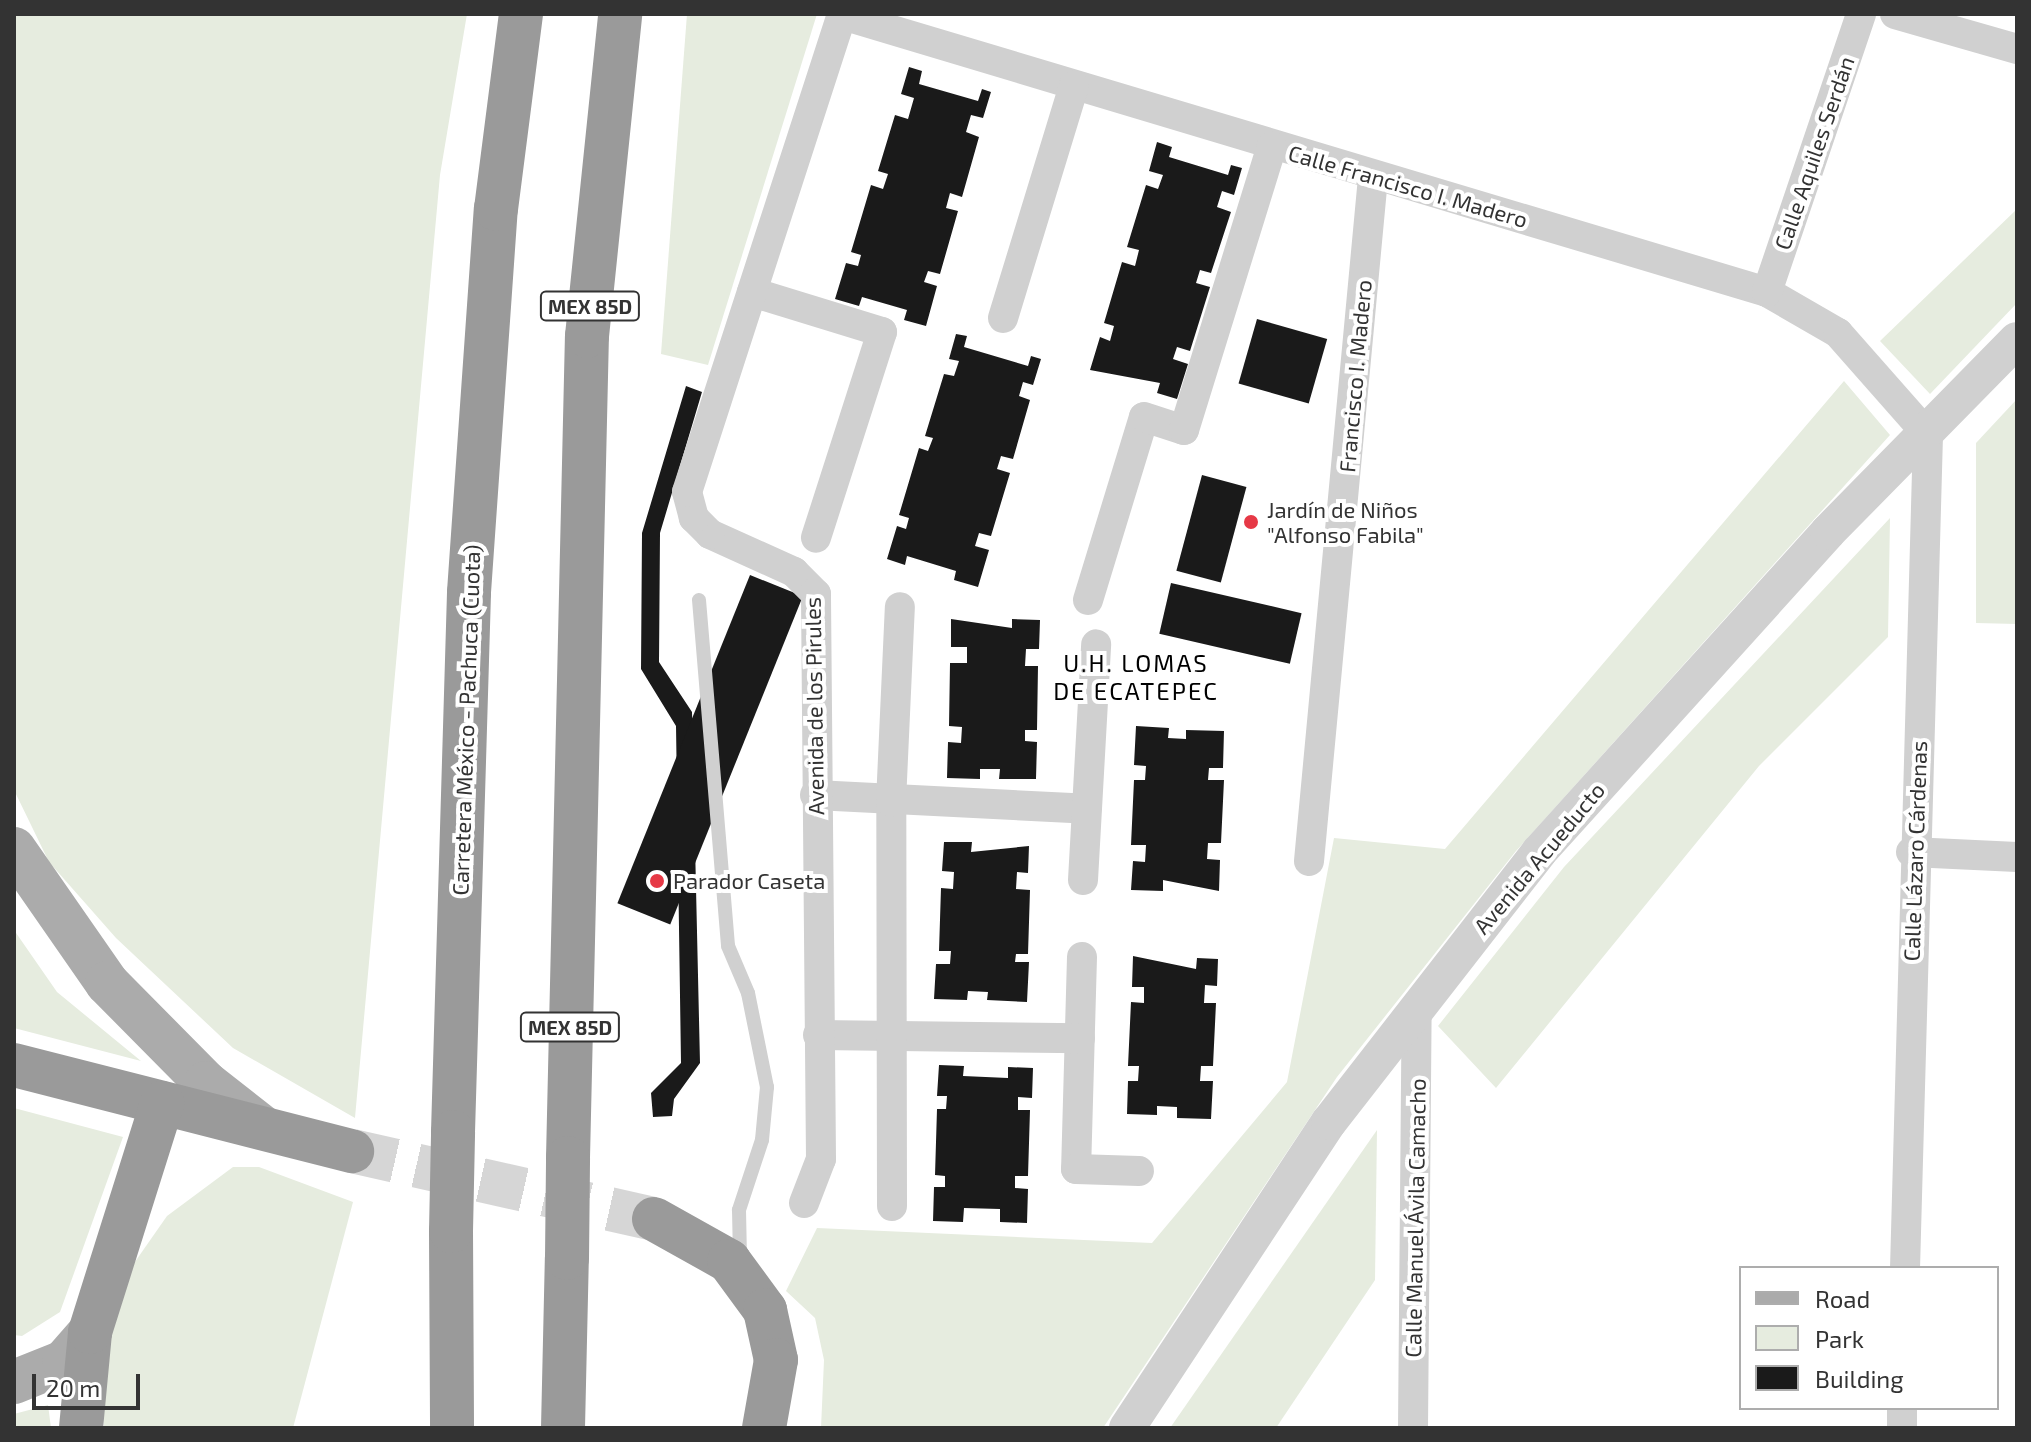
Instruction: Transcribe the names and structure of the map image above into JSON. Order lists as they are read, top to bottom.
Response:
{
  "streets": {
    "highway": ["MEX 85D", "Carretera México - Pachuca (Cuota)"],
    "street": [
      "Calle Aquiles Serdán",
      "Calle Francisco I. Madero",
      "Francisco I. Madero",
      "Avenida de los Pirules",
      "Calle Lázaro Cárdenas",
      "Avenida Acueducto",
      "Calle Manuel Ávila Camacho"
    ]
  },
  "crossings": [
    ["Calle Aquiles Serdán", "Calle Francisco I. Madero"],
    ["Calle Francisco I. Madero", "Francisco I. Madero"],
    ["Calle Francisco I. Madero", "Avenida de los Pirules"],
    ["Calle Francisco I. Madero", "Calle Lázaro Cárdenas"],
    ["Calle Francisco I. Madero", "Avenida Acueducto"],
    ["Calle Lázaro Cárdenas", "Avenida Acueducto"],
    ["Avenida Acueducto", "Calle Manuel Ávila Camacho"]
  ],
  "districts": ["U.H. LOMAS DE ECATEPEC"],
  "places": ["Jardín de Niños \"Alfonso Fabila\"", "Parador Caseta"],
  "legend": ["Road", "Park", "Building"],
  "scale_bar": "20 m"
}
